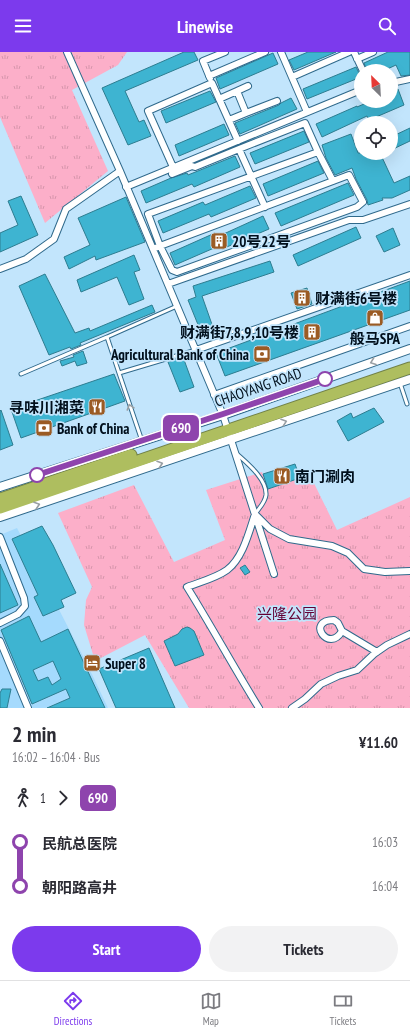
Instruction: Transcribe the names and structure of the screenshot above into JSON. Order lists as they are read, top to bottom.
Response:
{
  "streets": {
    "highway": ["CHAOYANG ROAD"]
  },
  "parks": ["兴隆公园"],
  "places": {
    "building": ["20号22号", "财满街6号楼", "财满街7,8,9,10号楼"],
    "shop": ["般马SPA"],
    "bank": ["Agricultural Bank of China", "Bank of China"],
    "restaurant": ["寻味川湘菜", "南门涮肉"],
    "hotel": ["Super 8"]
  },
  "lines": ["bus line 690"],
  "north": "top left",
  "page": {
    "header": "Linewise",
    "on_map": "690",
    "heading": ["2 min", "16:02 – 16:04 · Bus", "¥11.60"],
    "legs": ["1", "690"],
    "list": [
      {
        "name": "民航总医院",
        "value": "16:03"
      },
      {
        "name": "朝阳路高井",
        "value": "16:04"
      }
    ],
    "buttons": ["Start", "Tickets"],
    "tabs": ["Directions", "Map", "Tickets"]
  }
}
